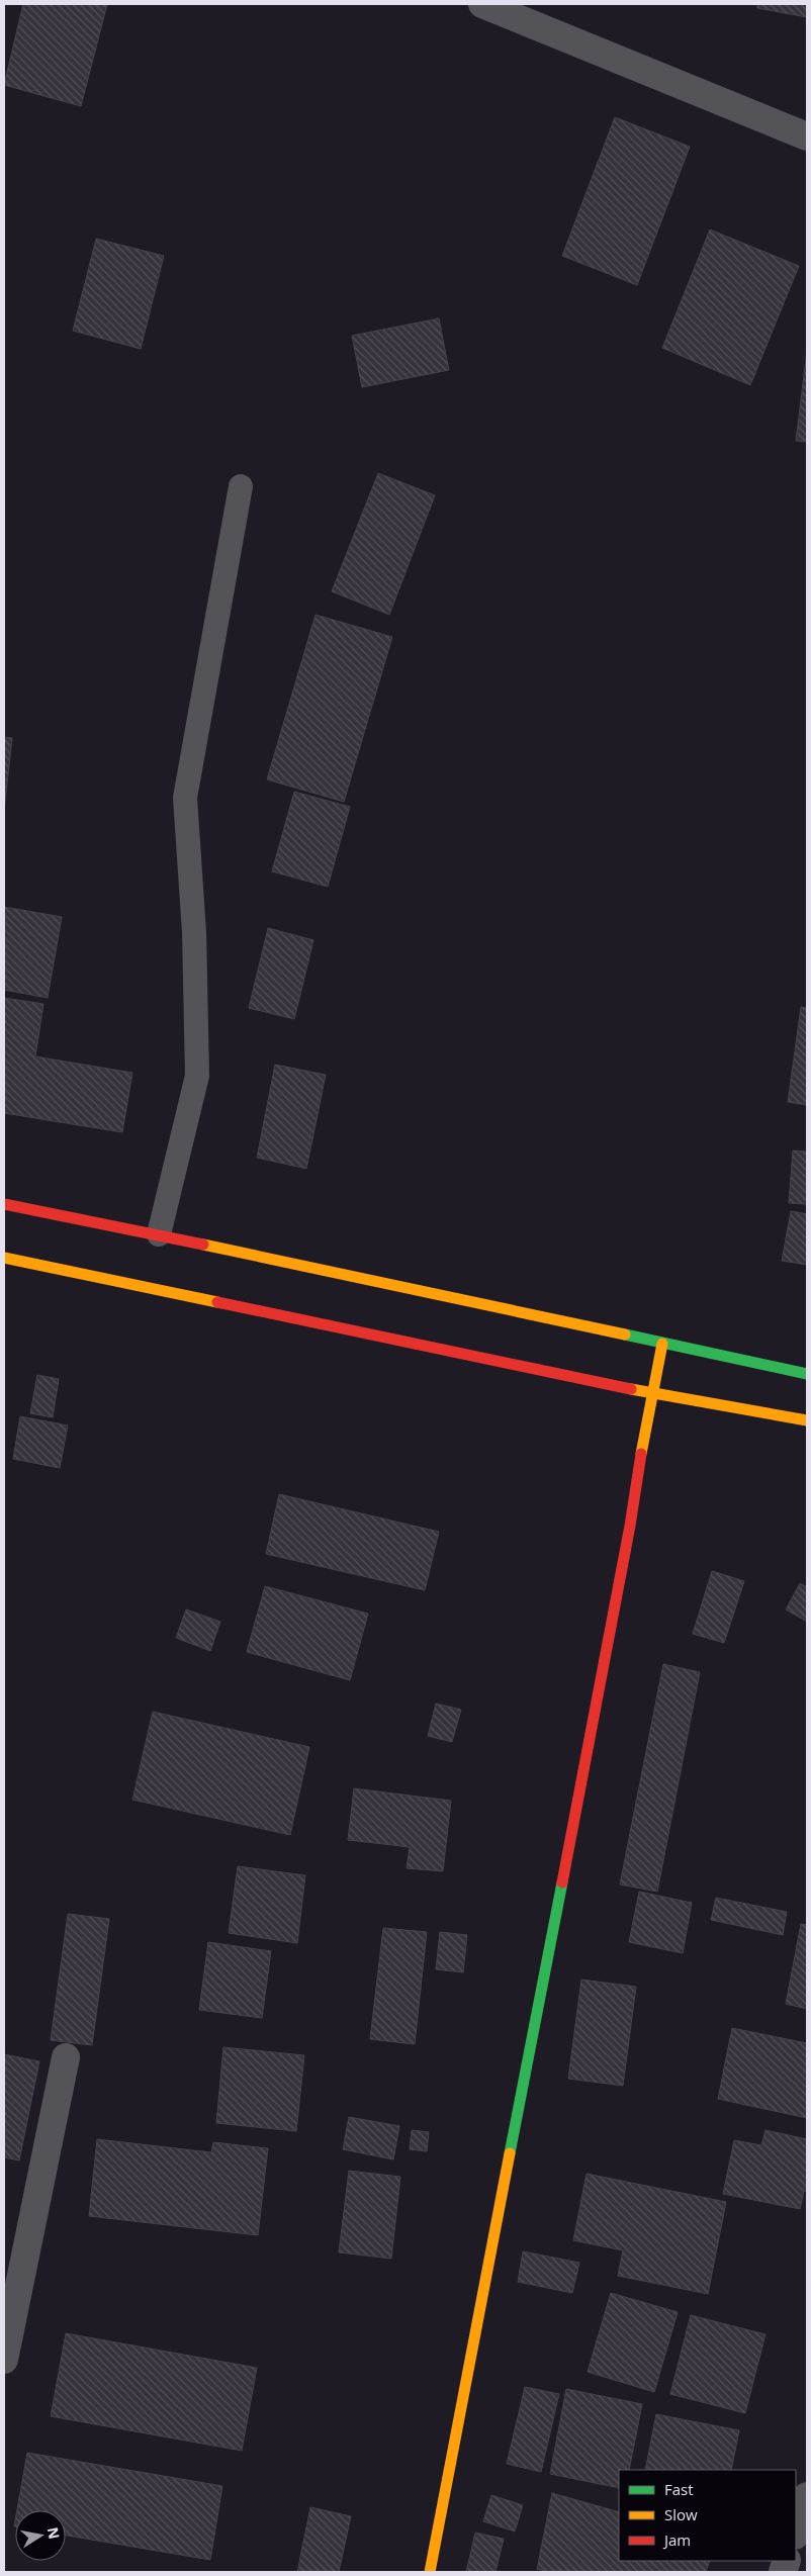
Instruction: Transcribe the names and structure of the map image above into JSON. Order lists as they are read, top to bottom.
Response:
{
  "legend": ["Fast", "Slow", "Jam"],
  "north": "right"
}
